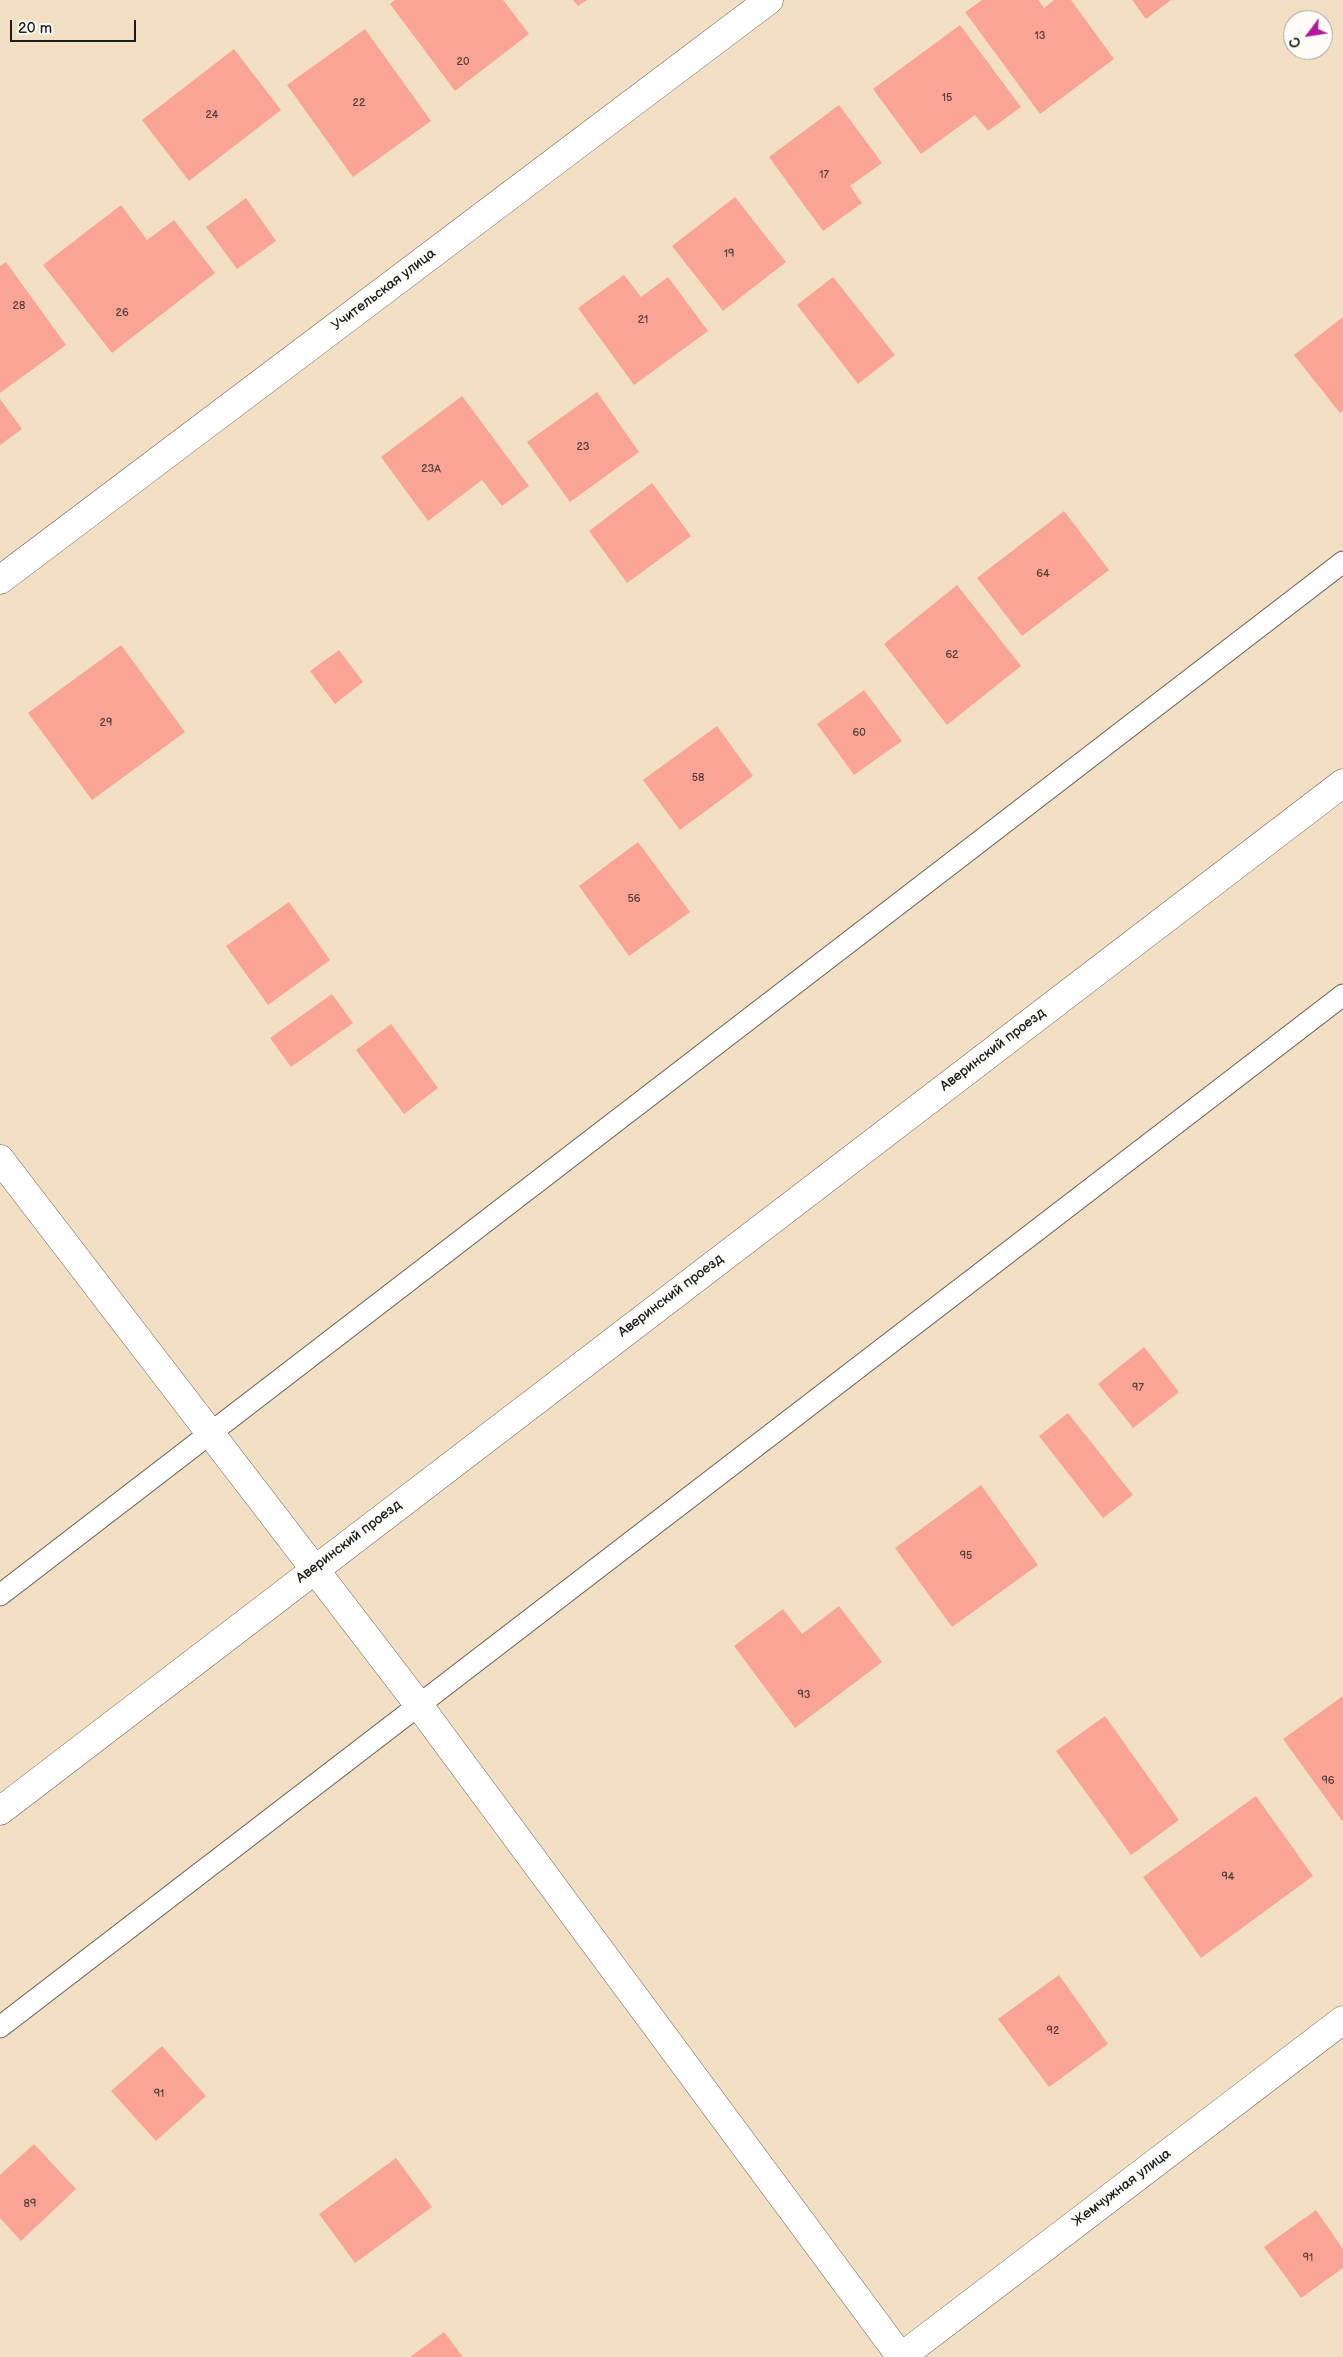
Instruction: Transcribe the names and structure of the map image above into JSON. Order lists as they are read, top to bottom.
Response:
{
  "streets": {
    "street": ["Учительская улица", "Аверинский проезд", "Жемчужная улица"]
  },
  "house_numbers": [
    "13",
    "20",
    "15",
    "22",
    "24",
    "17",
    "19",
    "28",
    "26",
    "21",
    "23",
    "23А",
    "64",
    "62",
    "29",
    "60",
    "58",
    "56",
    "97",
    "95",
    "93",
    "96",
    "94",
    "92",
    "91",
    "89",
    "91"
  ],
  "scale_bar": "20 m",
  "north": "bottom left"
}
